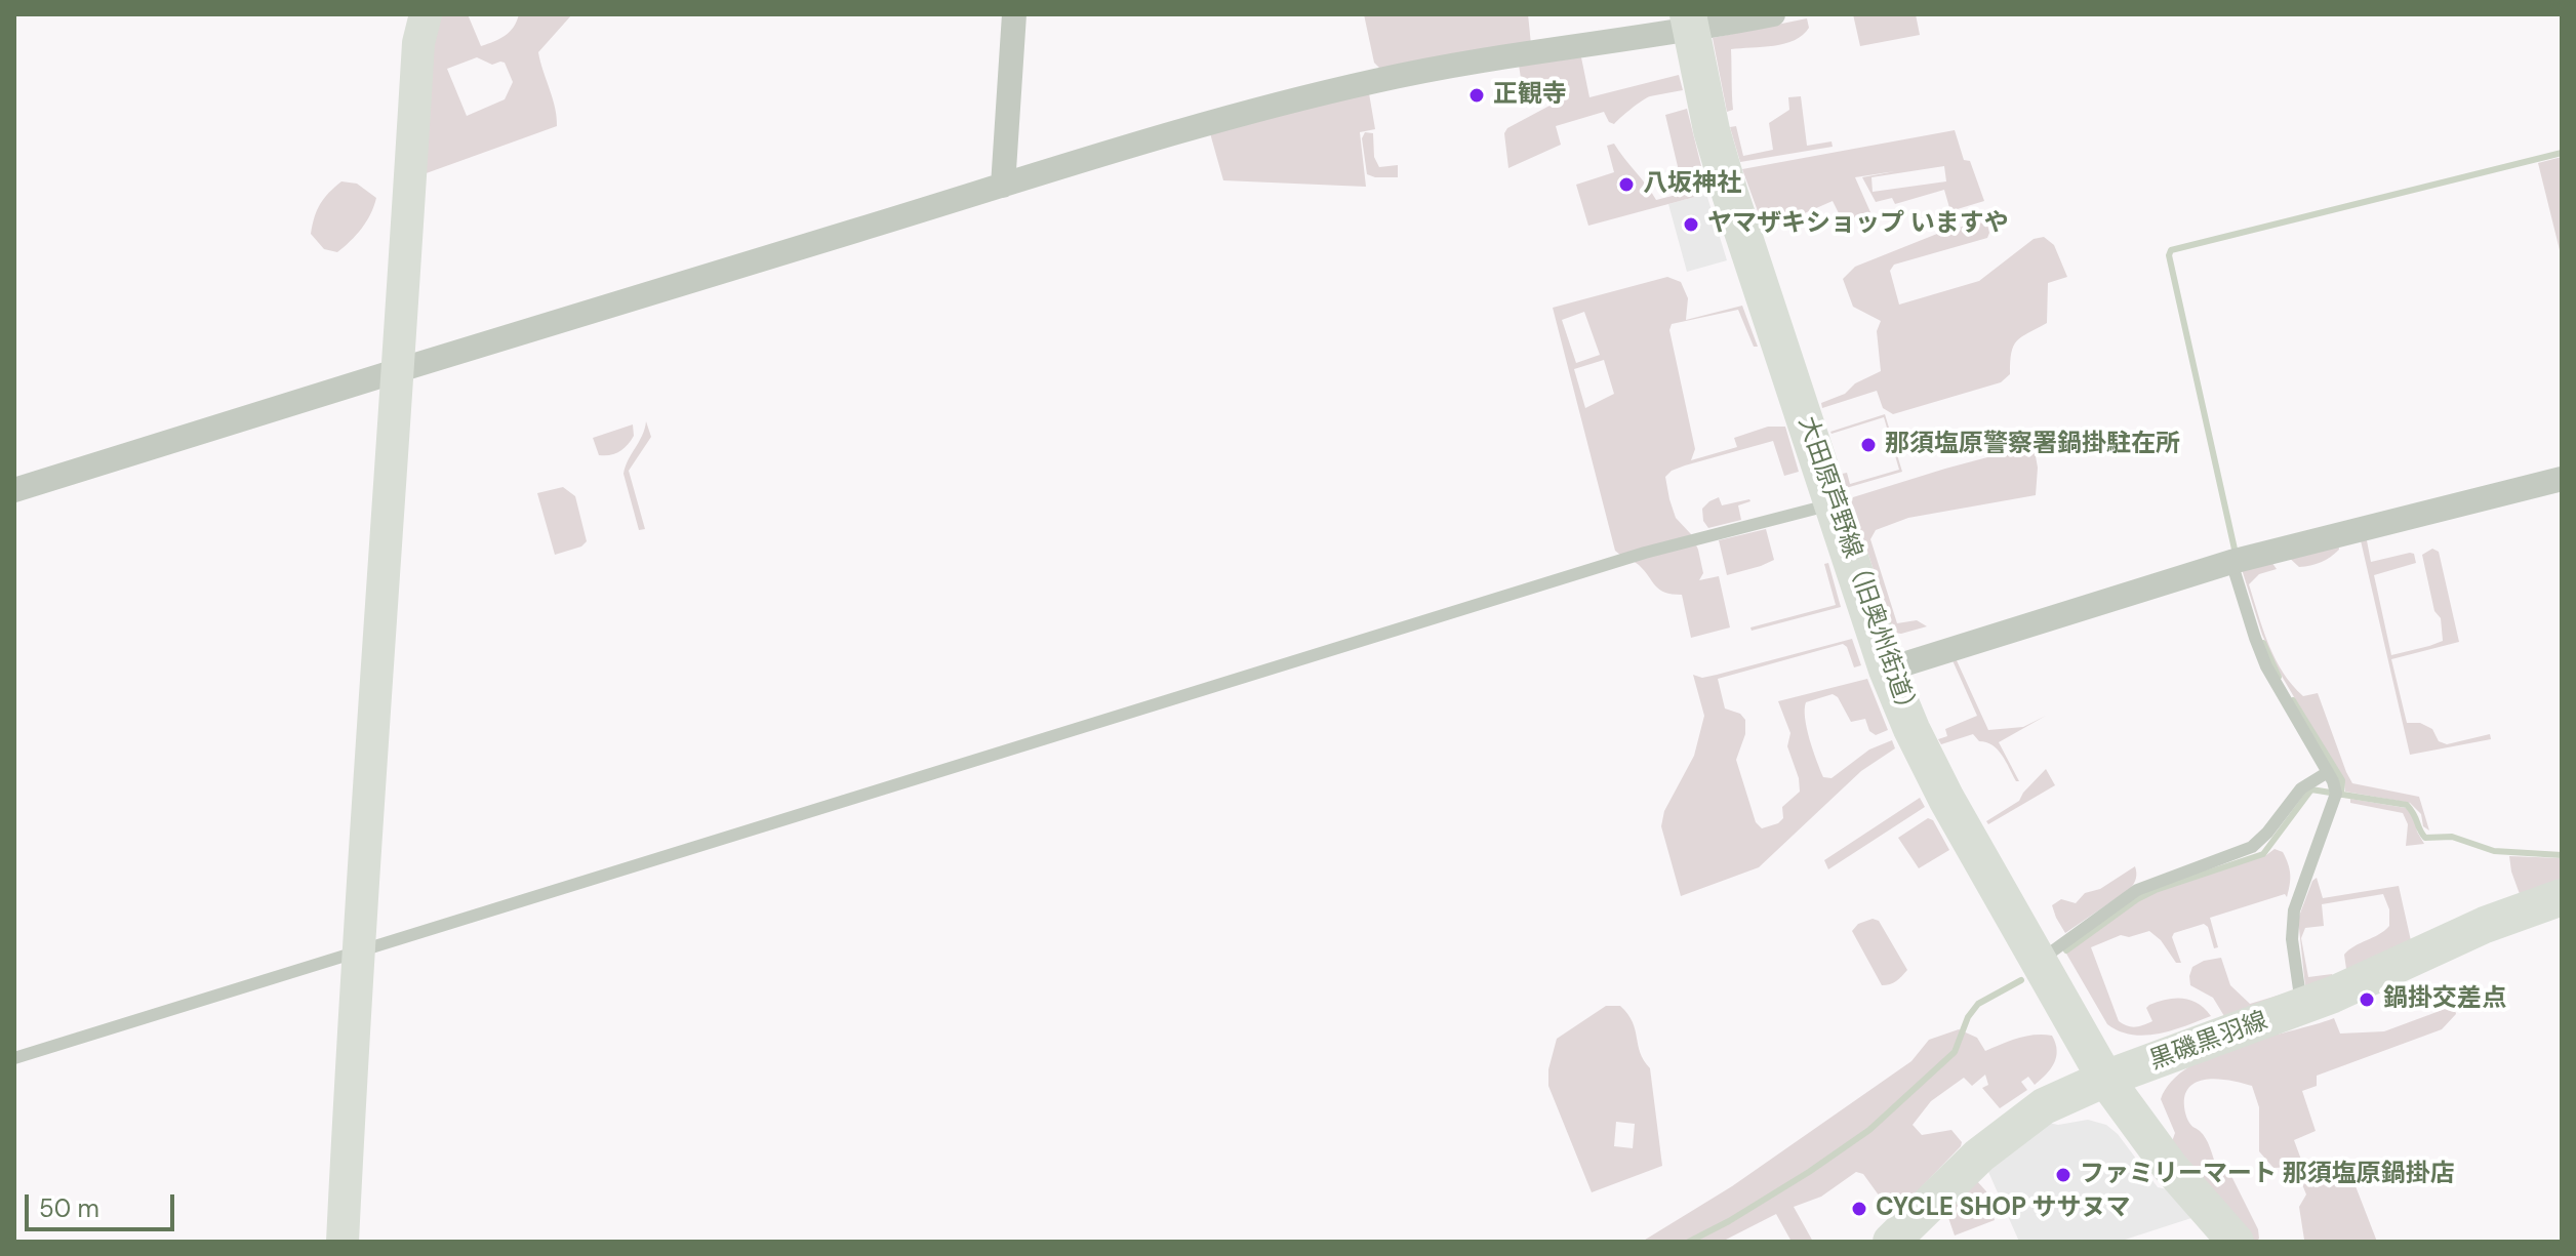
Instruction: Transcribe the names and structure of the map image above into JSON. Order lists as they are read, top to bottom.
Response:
{
  "streets": {
    "main road": ["大田原芦野線（旧奥州街道）", "黒磯黒羽線"]
  },
  "crossings": [
    ["大田原芦野線（旧奥州街道）", "黒磯黒羽線"]
  ],
  "places": [
    "正観寺",
    "八坂神社",
    "ヤマザキショップ いますや",
    "那須塩原警察署鍋掛駐在所",
    "鍋掛交差点",
    "ファミリーマート 那須塩原鍋掛店",
    "CYCLE SHOP ササヌマ"
  ],
  "scale_bar": "50 m"
}
